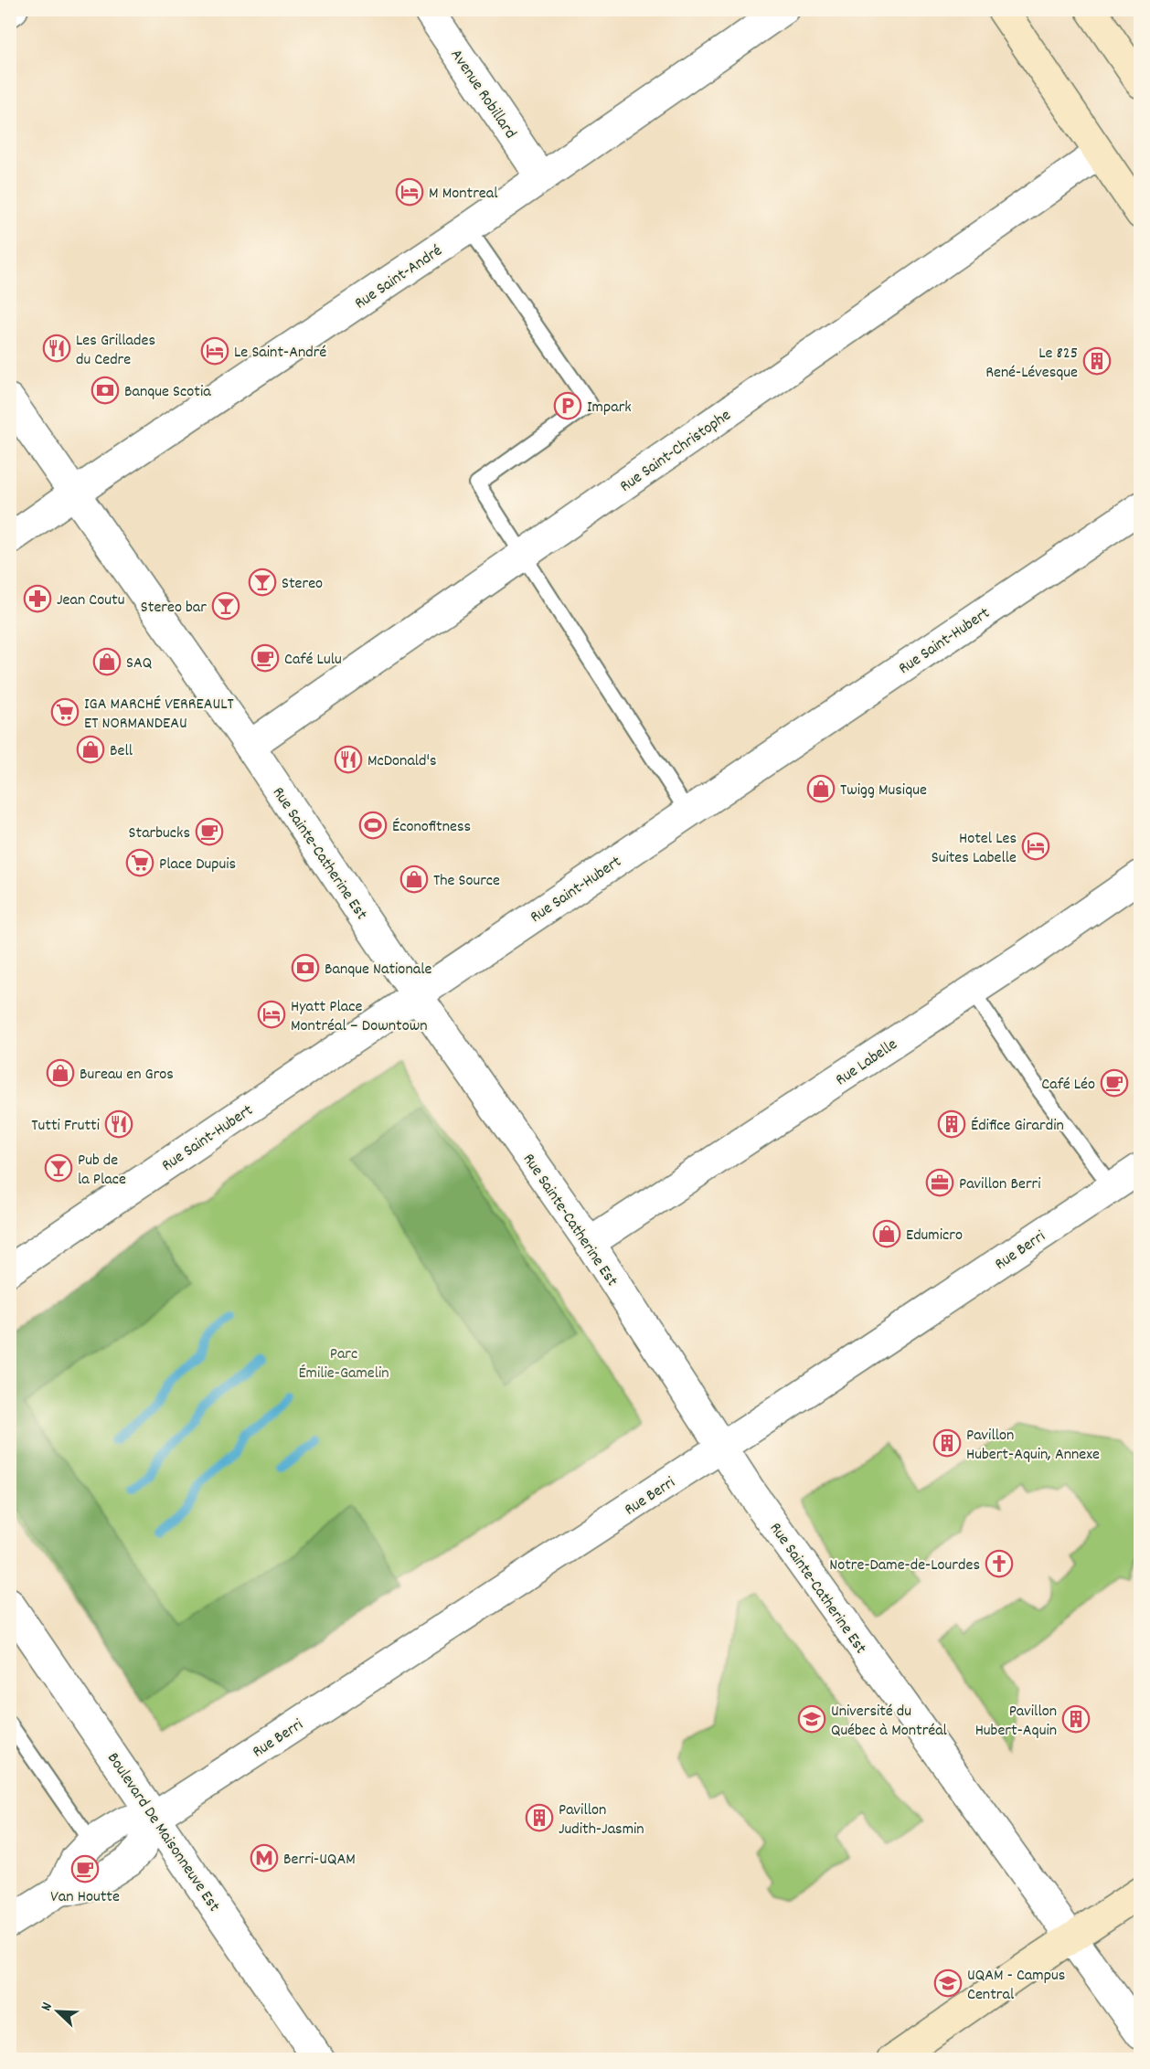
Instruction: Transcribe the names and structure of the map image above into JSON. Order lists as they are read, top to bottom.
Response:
{
  "streets": {
    "street": [
      "Avenue Robillard",
      "Rue Saint-André",
      "Rue Saint-Christophe",
      "Rue Saint-Hubert",
      "Rue Sainte-Catherine Est",
      "Rue Labelle",
      "Rue Berri",
      "Boulevard De Maisonneuve Est"
    ]
  },
  "crossings": [
    ["Avenue Robillard", "Rue Saint-André"],
    ["Rue Saint-André", "Rue Sainte-Catherine Est"],
    ["Rue Saint-Christophe", "Rue Sainte-Catherine Est"],
    ["Rue Saint-Hubert", "Rue Sainte-Catherine Est"],
    ["Rue Sainte-Catherine Est", "Rue Labelle"],
    ["Rue Sainte-Catherine Est", "Rue Berri"],
    ["Rue Berri", "Boulevard De Maisonneuve Est"]
  ],
  "parks": ["Parc Émilie-Gamelin"],
  "places": {
    "hotel": [
      "M Montreal",
      "Le Saint-André",
      "Hotel Les Suites Labelle",
      "Hyatt Place Montréal – Downtown"
    ],
    "restaurant": ["Les Grillades du Cedre", "McDonald's", "Tutti Frutti"],
    "building": [
      "Le 825 René-Lévesque",
      "Édifice Girardin",
      "Pavillon Hubert-Aquin, Annexe",
      "Pavillon Hubert-Aquin",
      "Pavillon Judith-Jasmin"
    ],
    "bank": ["Banque Scotia", "Banque Nationale"],
    "parking": ["Impark"],
    "bar": ["Stereo", "Stereo bar", "Pub de la Place"],
    "pharmacy": ["Jean Coutu"],
    "cafe": [
      "Café Lulu",
      "Starbucks",
      "Café Léo",
      "Van Houtte"
    ],
    "shop": [
      "SAQ",
      "Bell",
      "Twigg Musique",
      "The Source",
      "Bureau en Gros",
      "Edumicro"
    ],
    "supermarket": ["IGA MARCHÉ VERREAULT ET NORMANDEAU", "Place Dupuis"],
    "sports": ["Éconofitness"],
    "office": ["Pavillon Berri"],
    "church": ["Notre-Dame-de-Lourdes"],
    "school or university": ["Université du Québec à Montréal", "UQAM - Campus Central"],
    "metro station": ["Berri-UQAM"]
  },
  "north": "top left"
}
